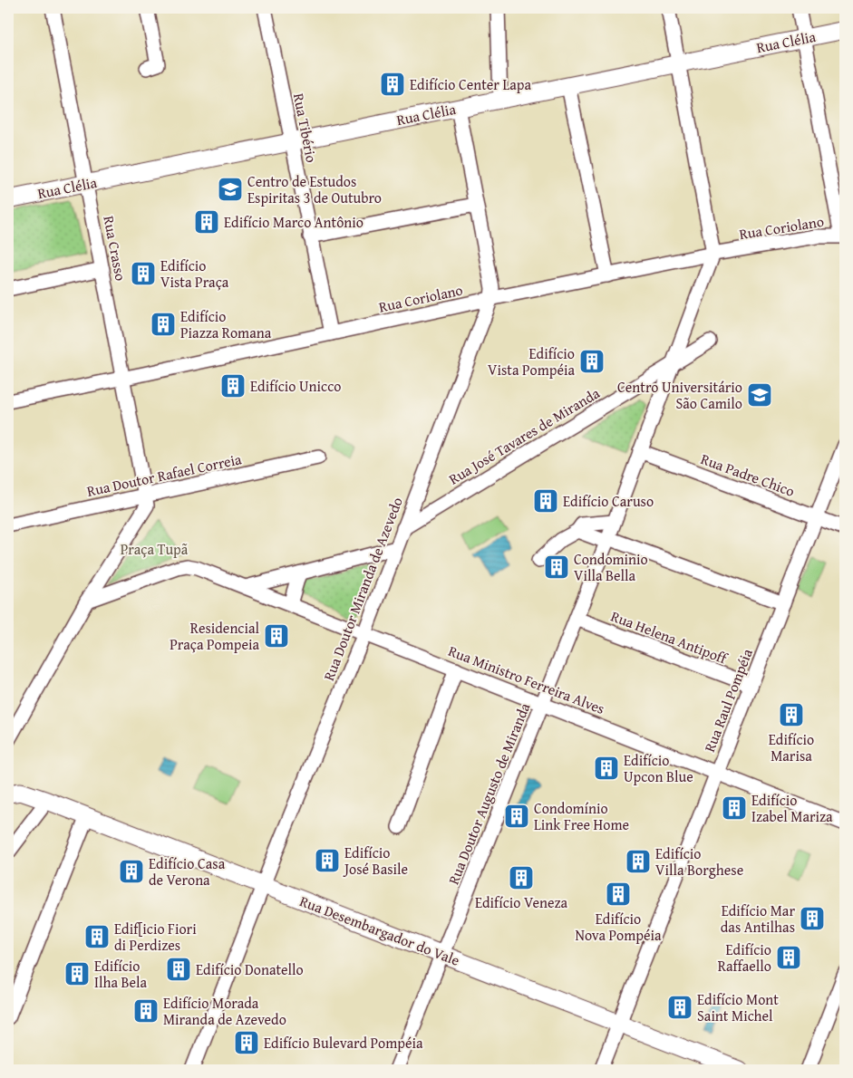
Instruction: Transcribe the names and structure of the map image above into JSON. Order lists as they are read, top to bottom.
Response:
{
  "streets": {
    "main road": ["Rua Clélia", "Rua Desembargador do Vale"],
    "street": [
      "Rua Tibério",
      "Rua Coriolano",
      "Rua Crasso",
      "Rua José Tavares de Miranda",
      "Rua Doutor Rafael Correia",
      "Rua Padre Chico",
      "Rua Doutor Miranda de Azevedo",
      "Rua Helena Antipoff",
      "Rua Ministro Ferreira Alves",
      "Rua Raul Pompéia",
      "Rua Doutor Augusto de Miranda"
    ]
  },
  "crossings": [
    ["Rua Clélia", "Rua Tibério"],
    ["Rua Clélia", "Rua Crasso"],
    ["Rua Clélia", "Rua Doutor Miranda de Azevedo"],
    ["Rua Clélia", "Rua Doutor Augusto de Miranda"],
    ["Rua Tibério", "Rua Coriolano"],
    ["Rua Coriolano", "Rua Crasso"],
    ["Rua Coriolano", "Rua Doutor Miranda de Azevedo"],
    ["Rua Coriolano", "Rua Doutor Augusto de Miranda"],
    ["Rua Crasso", "Rua Doutor Rafael Correia"],
    ["Rua José Tavares de Miranda", "Rua Doutor Miranda de Azevedo"],
    ["Rua José Tavares de Miranda", "Rua Doutor Augusto de Miranda"],
    ["Rua Padre Chico", "Rua Raul Pompéia"],
    ["Rua Padre Chico", "Rua Doutor Augusto de Miranda"],
    ["Rua Doutor Miranda de Azevedo", "Rua Ministro Ferreira Alves"],
    ["Rua Doutor Miranda de Azevedo", "Rua Desembargador do Vale"],
    ["Rua Helena Antipoff", "Rua Raul Pompéia"],
    ["Rua Helena Antipoff", "Rua Doutor Augusto de Miranda"],
    ["Rua Ministro Ferreira Alves", "Rua Raul Pompéia"],
    ["Rua Ministro Ferreira Alves", "Rua Doutor Augusto de Miranda"],
    ["Rua Raul Pompéia", "Rua Desembargador do Vale"],
    ["Rua Doutor Augusto de Miranda", "Rua Desembargador do Vale"]
  ],
  "parks": ["Praça Tupã"],
  "places": {
    "building": [
      "Edifício Center Lapa",
      "Edifício Marco Antônio",
      "Edifício Vista Praça",
      "Edifício Piazza Romana",
      "Edifício Vista Pompéia",
      "Edifício Unicco",
      "Edifício Caruso",
      "Condominio Villa Bella",
      "Residencial Praça Pompeia",
      "Edifício Marisa",
      "Edifício Upcon Blue",
      "Edifício Izabel Mariza",
      "Condomínio Link Free Home",
      "Edifício José Basile",
      "Edifício Villa Borghese",
      "Edifício Casa de Verona",
      "Edifício Veneza",
      "Edifício Nova Pompéia",
      "Edifício Mar das Antilhas",
      "Edif[icio Fiori di Perdizes",
      "Edifício Raffaello",
      "Edifício Donatello",
      "Edifício Ilha Bela",
      "Edifício Mont Saint Michel",
      "Edifício Morada Miranda de Azevedo",
      "Edifício Bulevard Pompéia"
    ],
    "school or university": ["Centro de Estudos Espiritas 3 de Outubro", "Centro Universitário São Camilo"]
  }
}
